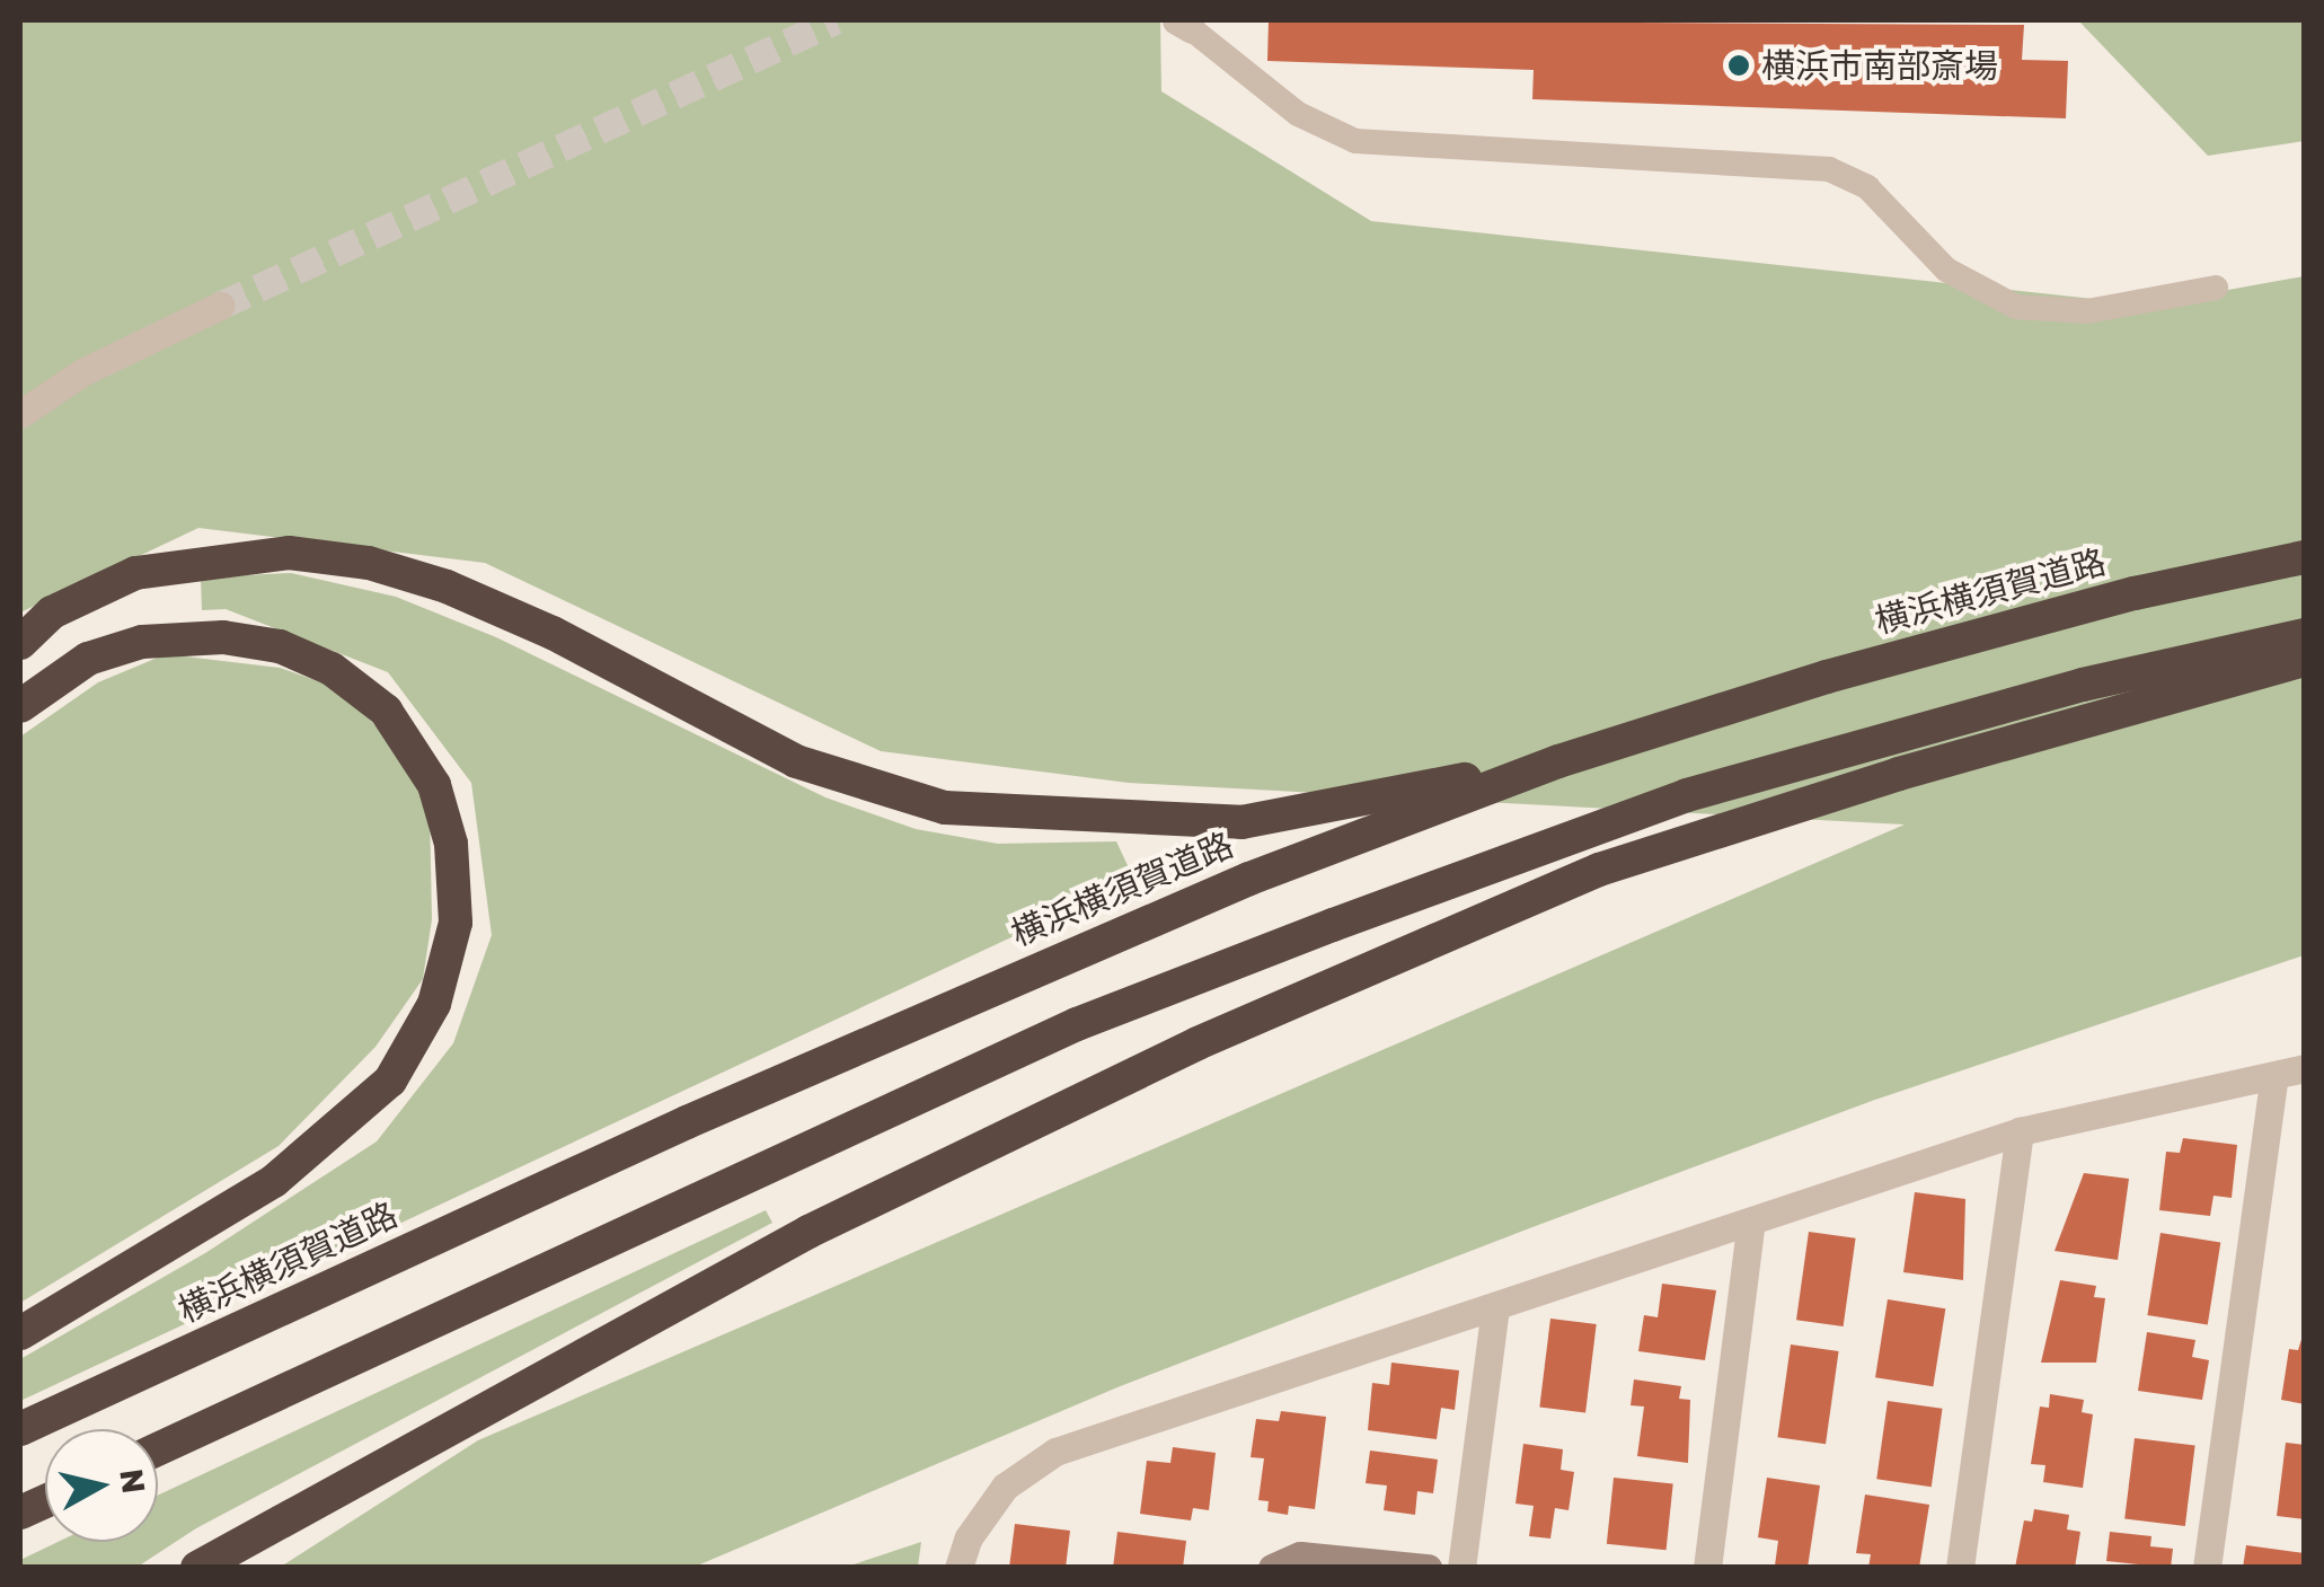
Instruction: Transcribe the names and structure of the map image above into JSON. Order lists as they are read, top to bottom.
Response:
{
  "streets": {
    "highway": ["横浜横須賀道路"]
  },
  "places": ["横浜市南部斎場"],
  "north": "right"
}
